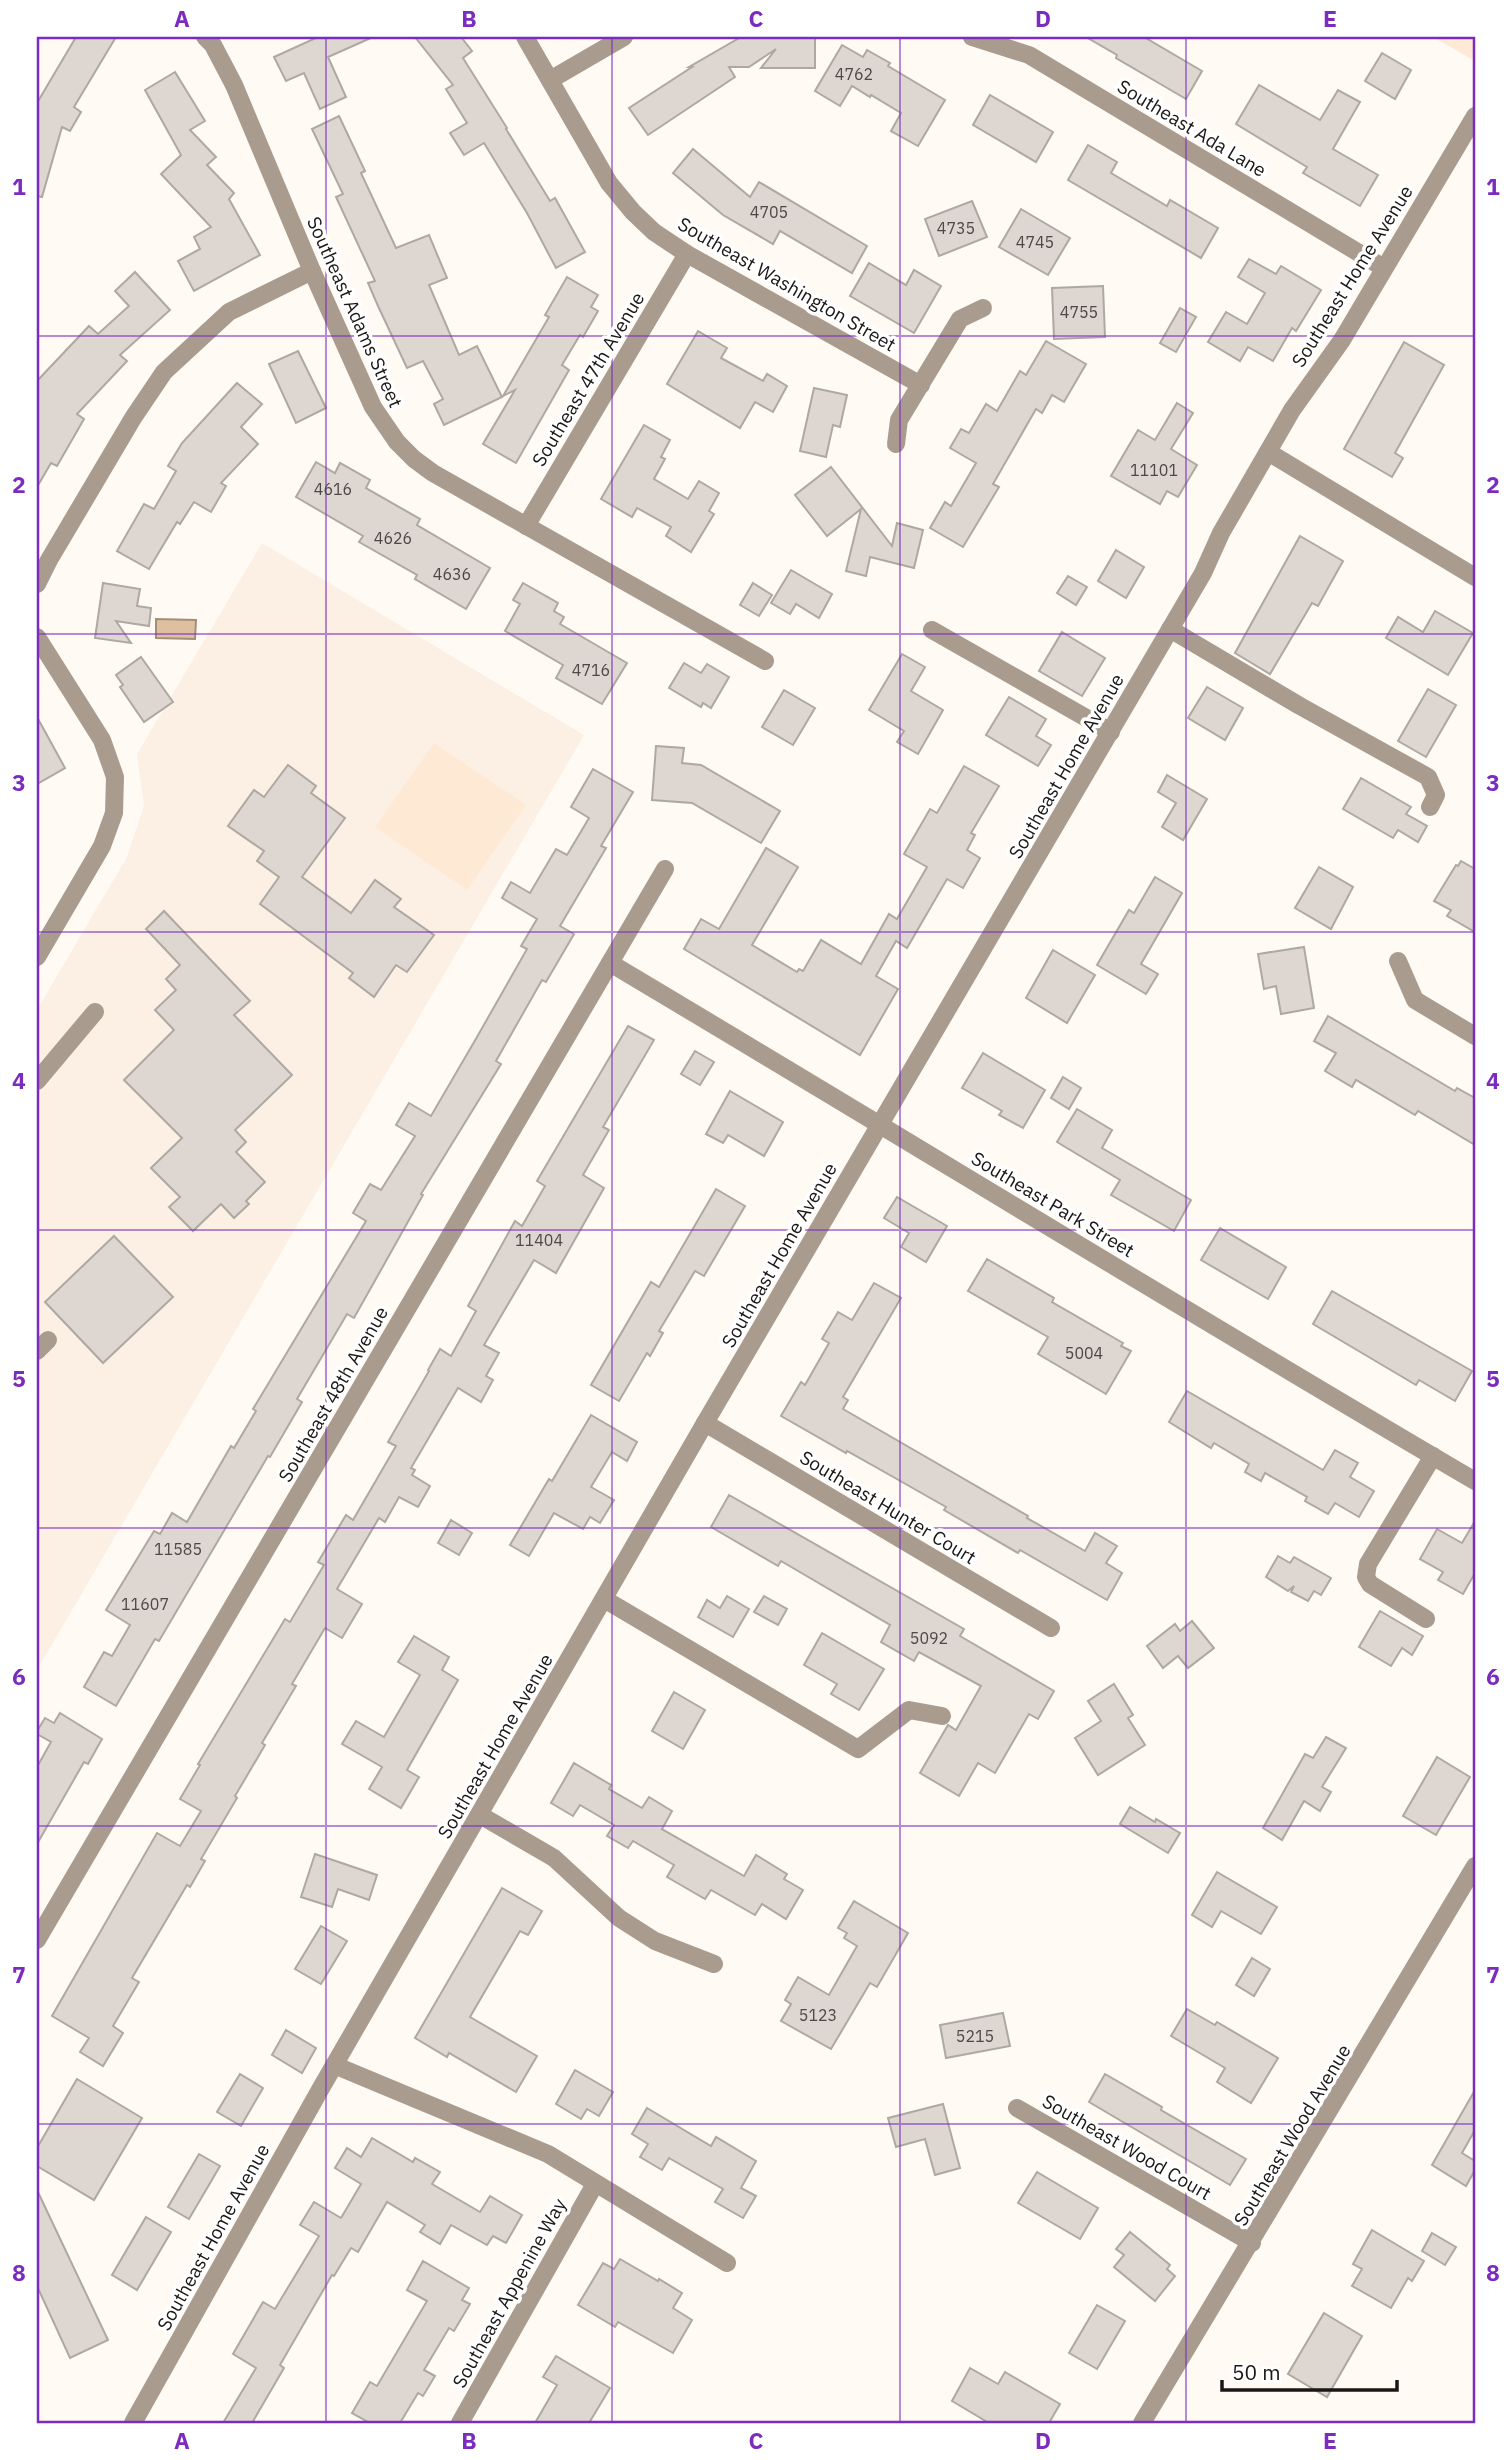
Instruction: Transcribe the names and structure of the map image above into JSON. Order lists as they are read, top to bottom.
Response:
{
  "streets": {
    "street": [
      "Southeast Ada Lane",
      "Southeast Home Avenue",
      "Southeast Washington Street",
      "Southeast Adams Street",
      "Southeast 47th Avenue",
      "Southeast Park Street",
      "Southeast 48th Avenue",
      "Southeast Hunter Court",
      "Southeast Wood Avenue",
      "Southeast Wood Court",
      "Southeast Appenine Way"
    ]
  },
  "crossings": [
    ["Southeast Ada Lane", "Southeast Home Avenue"],
    ["Southeast Home Avenue", "Southeast Park Street"],
    ["Southeast Home Avenue", "Southeast Hunter Court"],
    ["Southeast Washington Street", "Southeast 47th Avenue"],
    ["Southeast Adams Street", "Southeast 47th Avenue"],
    ["Southeast Park Street", "Southeast 48th Avenue"],
    ["Southeast Wood Avenue", "Southeast Wood Court"]
  ],
  "house_numbers": [
    "4762",
    "4705",
    "4735",
    "4745",
    "4755",
    "11101",
    "4616",
    "4626",
    "4636",
    "4716",
    "11404",
    "5004",
    "11585",
    "11607",
    "5092",
    "5123",
    "5215"
  ],
  "scale_bar": "50 m",
  "grid": {
    "columns": [
      "A",
      "B",
      "C",
      "D",
      "E"
    ],
    "rows": [
      "1",
      "2",
      "3",
      "4",
      "5",
      "6",
      "7",
      "8"
    ]
  }
}
